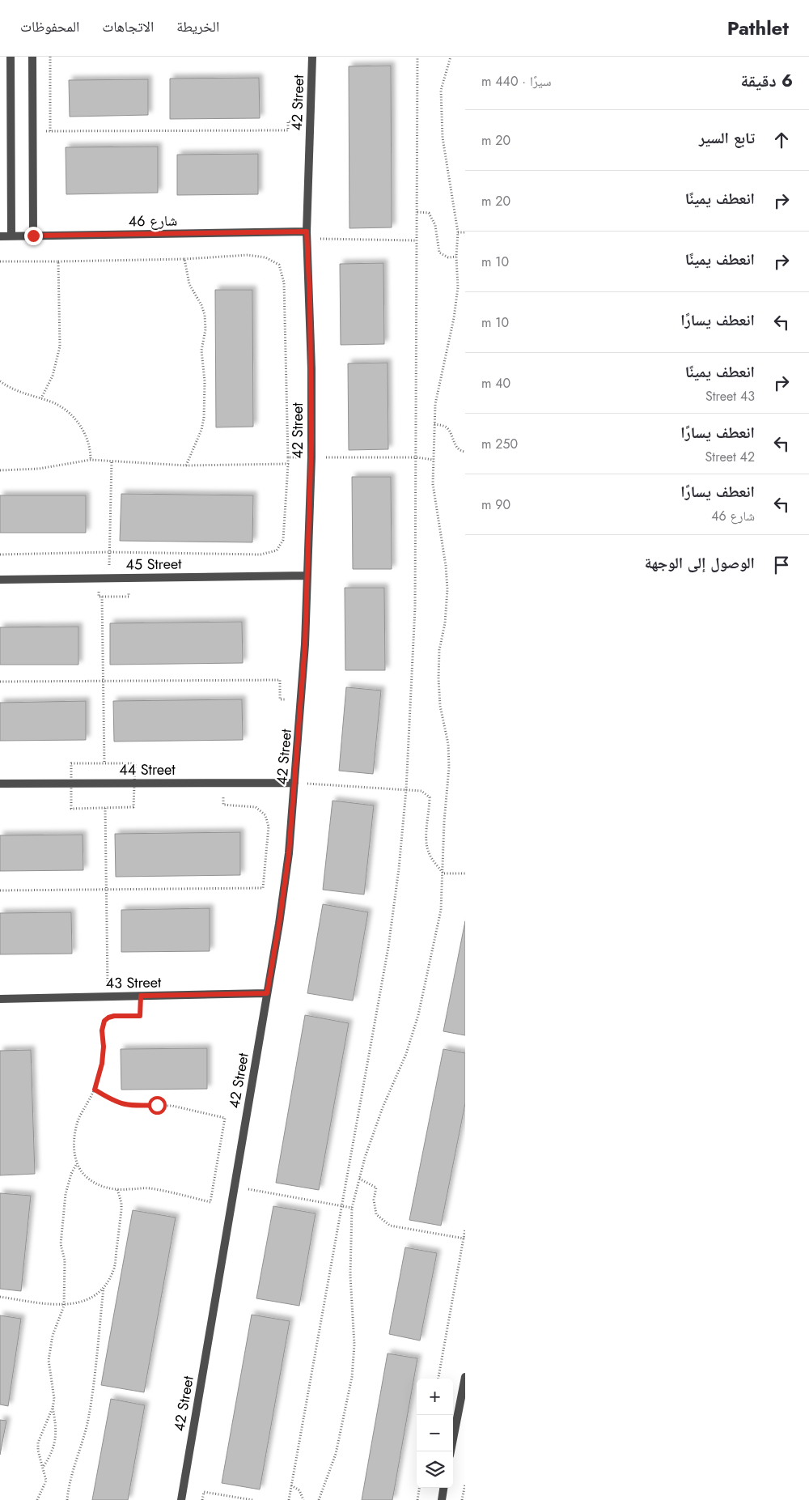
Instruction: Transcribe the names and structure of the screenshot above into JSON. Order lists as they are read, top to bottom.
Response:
{
  "streets": {
    "street": [
      "42 Street",
      "شارع 46",
      "45 Street",
      "44 Street",
      "43 Street"
    ]
  },
  "crossings": [
    ["42 Street", "شارع 46"],
    ["42 Street", "45 Street"],
    ["42 Street", "44 Street"],
    ["42 Street", "43 Street"]
  ],
  "page": {
    "header": "Pathlet",
    "nav": ["الخريطة", "الاتجاهات", "المحفوظات"],
    "heading": ["6 دقيقة", "سيرًا · 440 m"],
    "list": [
      ["تابع السير", "20 m"],
      ["انعطف يمينًا", "20 m"],
      ["انعطف يمينًا", "10 m"],
      ["انعطف يسارًا", "10 m"],
      ["انعطف يمينًا", "43 Street", "40 m"],
      ["انعطف يسارًا", "42 Street", "250 m"],
      ["انعطف يسارًا", "شارع 46", "90 m"],
      "الوصول إلى الوجهة"
    ],
    "map_buttons": ["+", "−"]
  }
}
